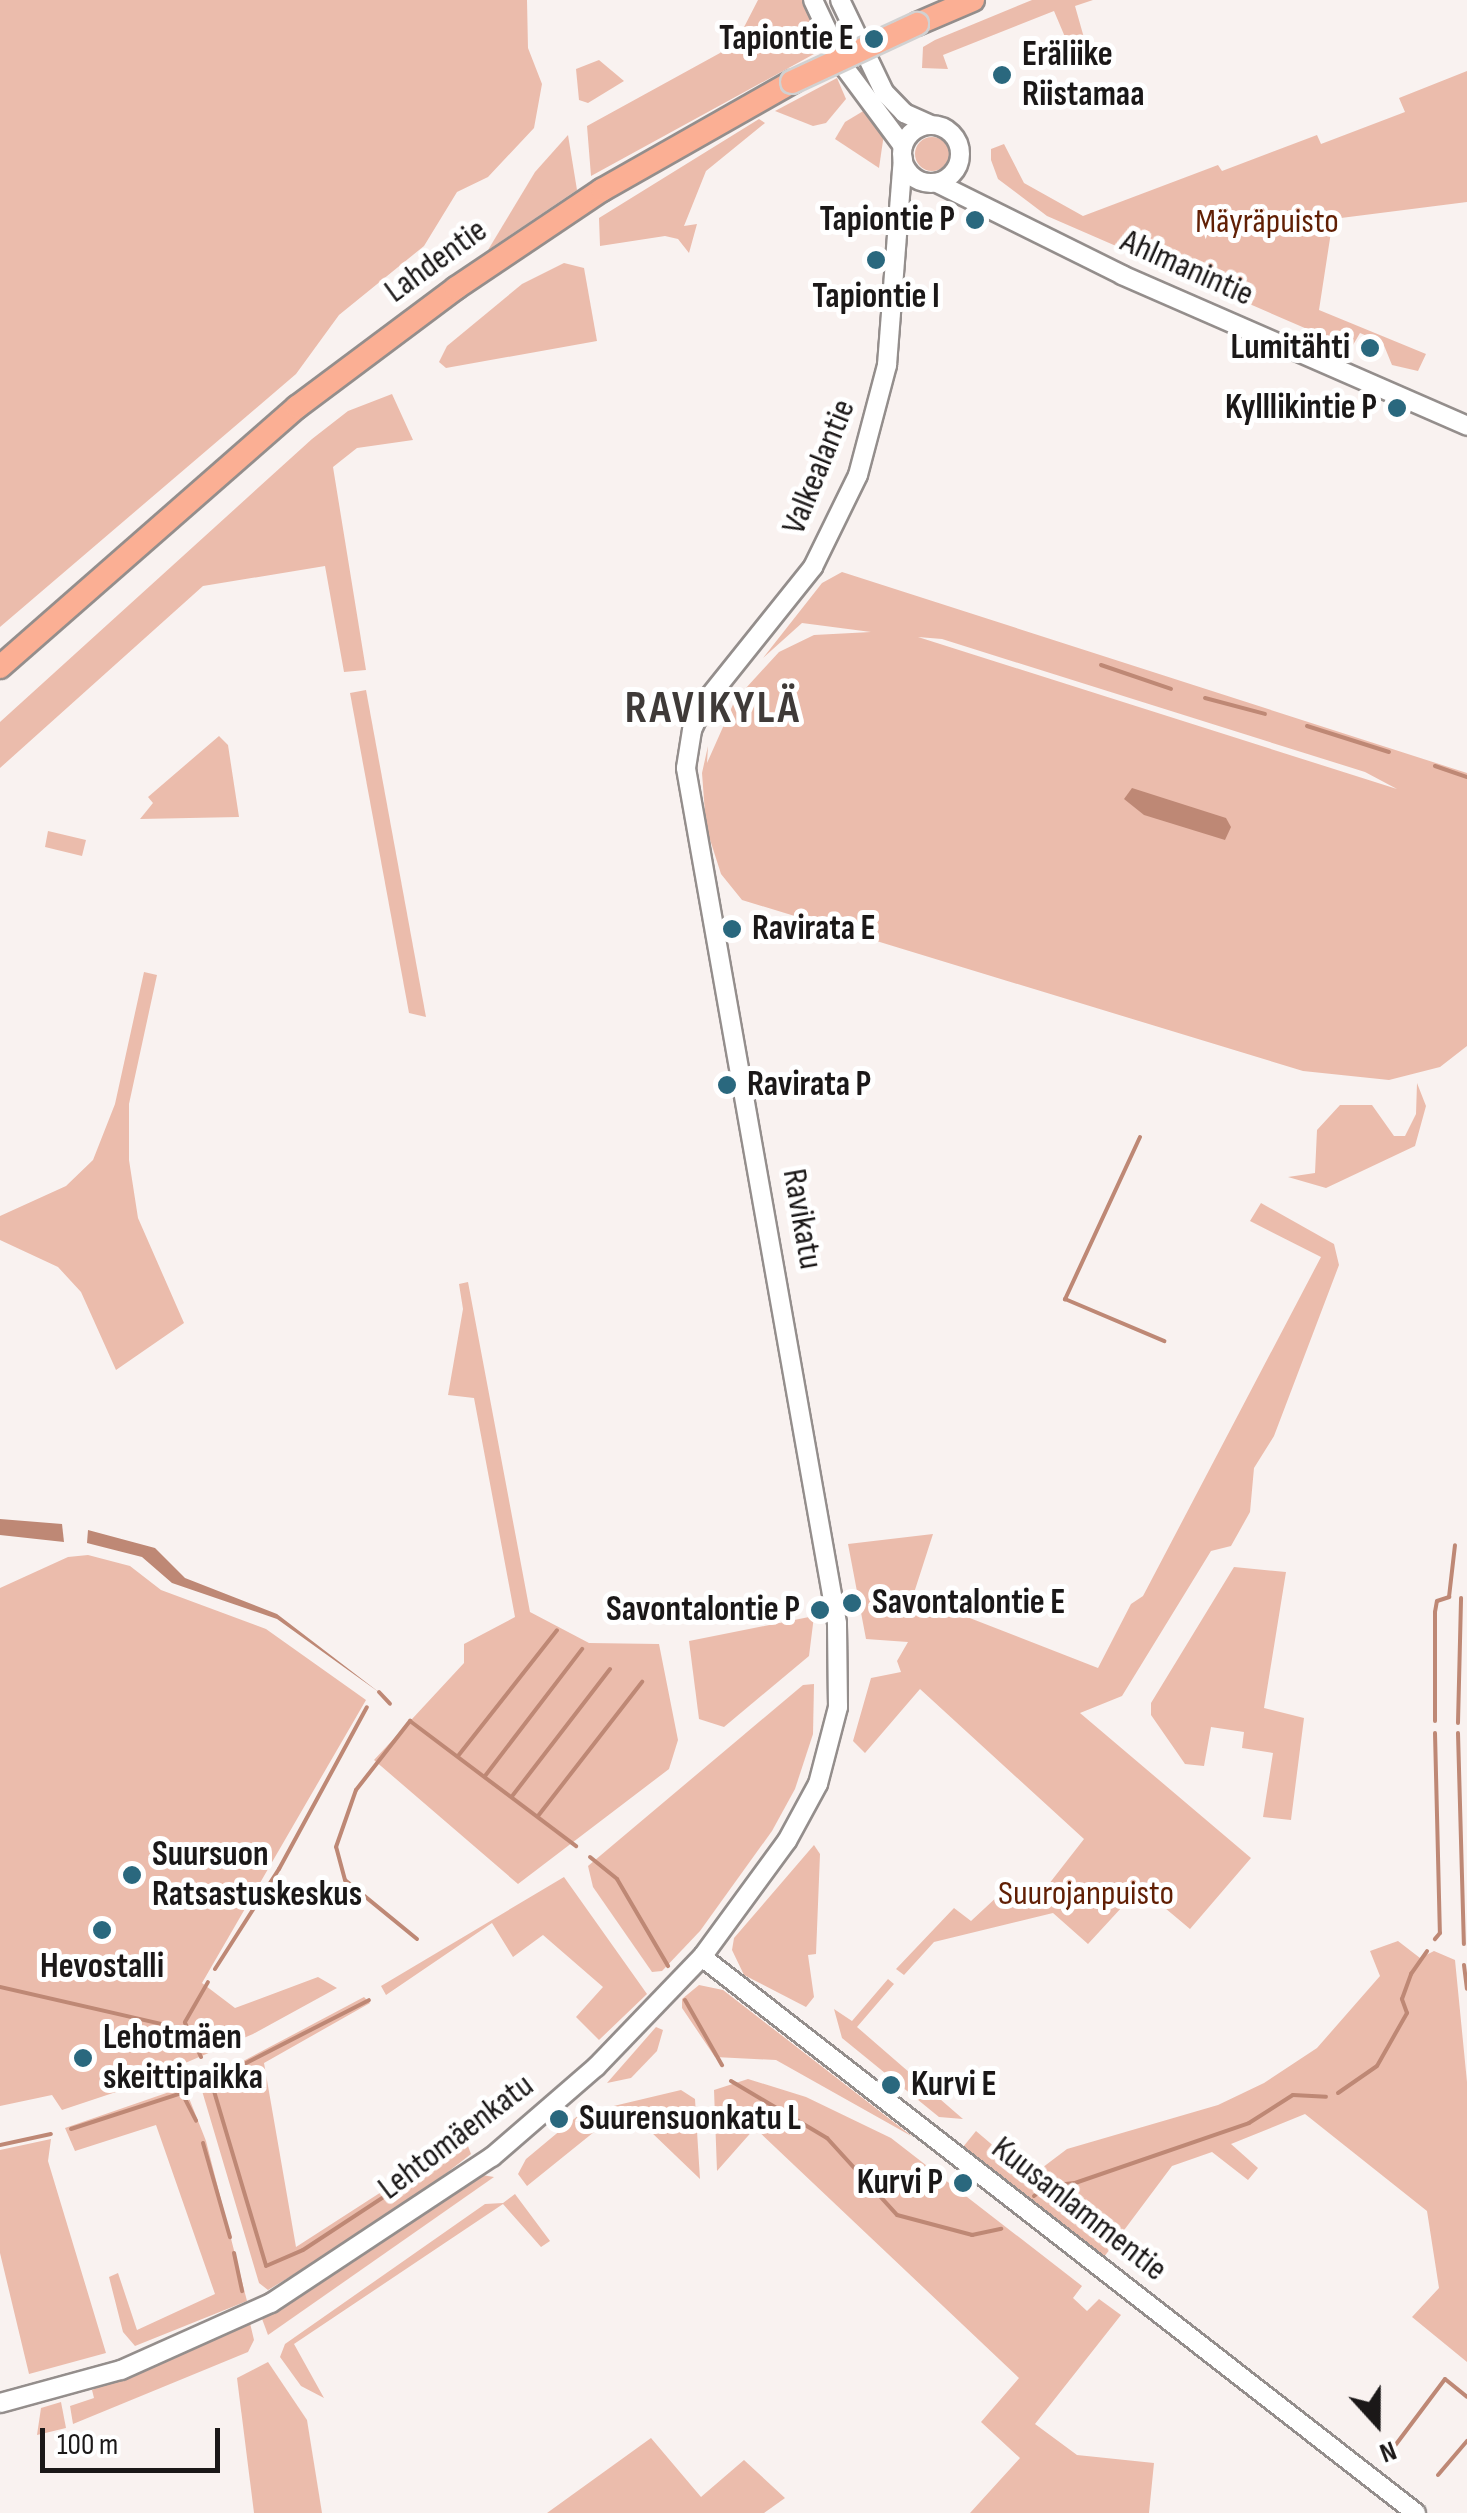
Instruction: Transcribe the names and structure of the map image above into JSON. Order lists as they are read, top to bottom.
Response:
{
  "streets": {
    "highway": ["Lahdentie"],
    "street": [
      "Ahlmanintie",
      "Valkealantie",
      "Ravikatu",
      "Lehtomäenkatu",
      "Kuusanlammentie"
    ]
  },
  "crossings": [
    ["Ahlmanintie", "Valkealantie"],
    ["Valkealantie", "Ravikatu"],
    ["Ravikatu", "Lehtomäenkatu"],
    ["Lehtomäenkatu", "Kuusanlammentie"]
  ],
  "districts": ["RAVIKYLÄ"],
  "parks": ["Mäyräpuisto", "Suurojanpuisto"],
  "places": [
    "Tapiontie E",
    "Eräliike Riistamaa",
    "Tapiontie P",
    "Tapiontie I",
    "Lumitähti",
    "Kylllikintie P",
    "Ravirata E",
    "Ravirata P",
    "Savontalontie E",
    "Savontalontie P",
    "Suursuon Ratsastuskeskus",
    "Hevostalli",
    "Lehotmäen skeittipaikka",
    "Kurvi E",
    "Suurensuonkatu L",
    "Kurvi P"
  ],
  "scale_bar": "100 m",
  "north": "bottom"
}
